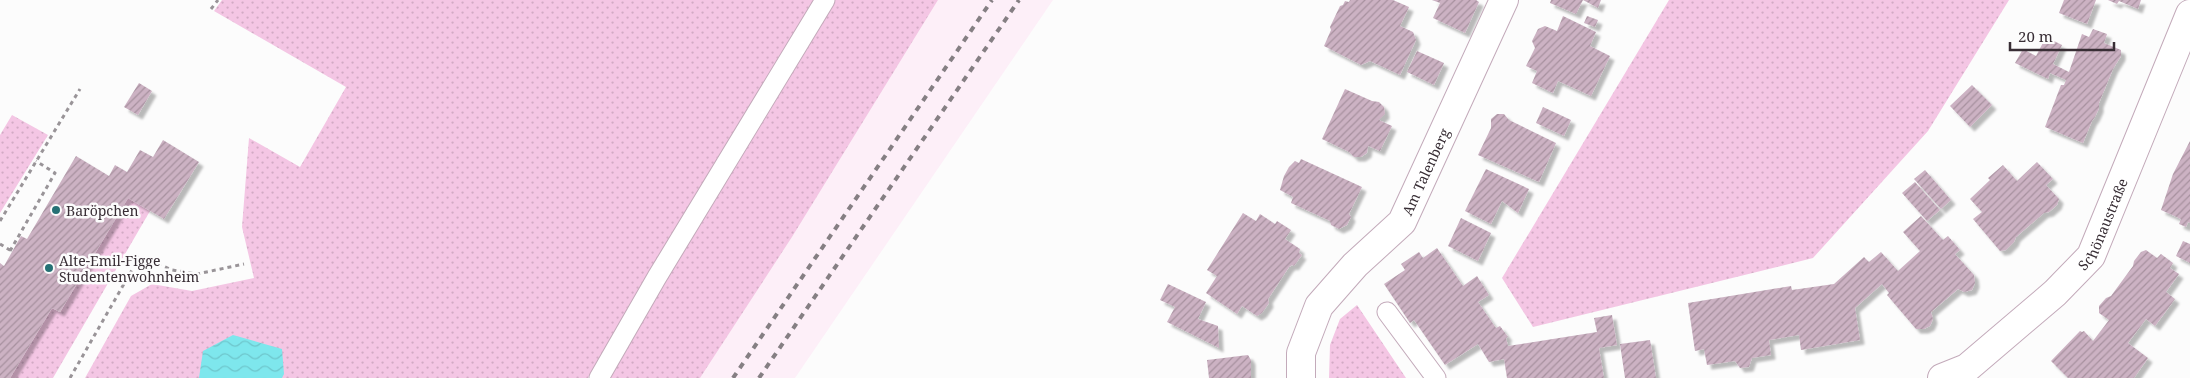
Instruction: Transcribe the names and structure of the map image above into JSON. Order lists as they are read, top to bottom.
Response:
{
  "streets": {
    "street": ["Am Talenberg", "Schönaustraße"]
  },
  "places": ["Baröpchen", "Alte-Emil-Figge Studentenwohnheim"],
  "scale_bar": "20 m"
}
